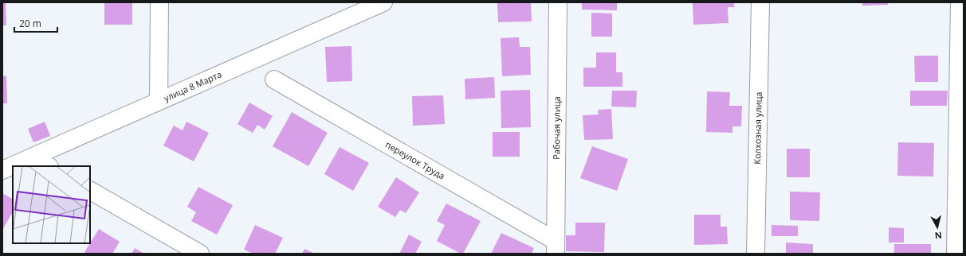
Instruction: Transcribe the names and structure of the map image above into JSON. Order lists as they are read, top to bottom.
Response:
{
  "streets": {
    "street": [
      "улица 8 Марта",
      "Рабочая улица",
      "Колхозная улица",
      "переулок Труда"
    ]
  },
  "crossings": [
    ["Рабочая улица", "переулок Труда"]
  ],
  "scale_bar": "20 m",
  "north": "bottom"
}
